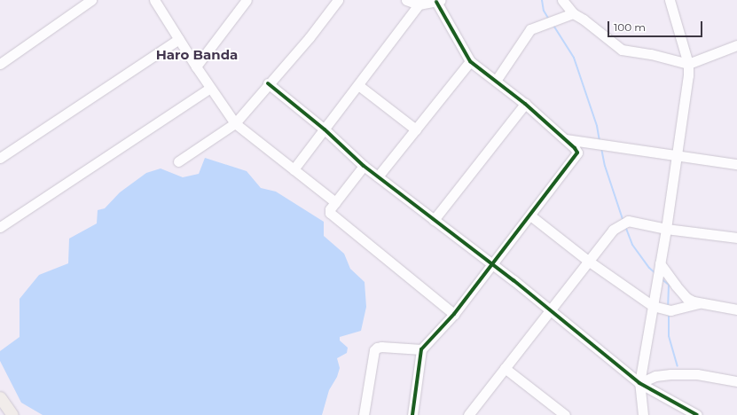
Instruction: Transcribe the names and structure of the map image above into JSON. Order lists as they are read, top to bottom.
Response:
{
  "districts": ["Haro Banda"],
  "scale_bar": "100 m"
}
